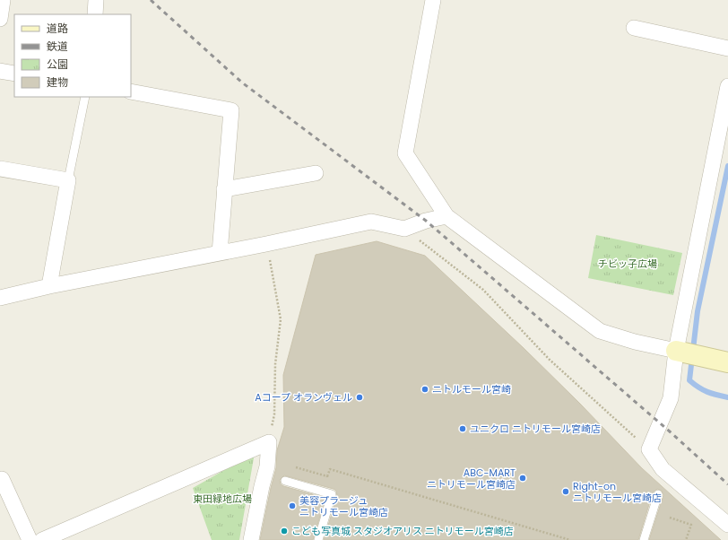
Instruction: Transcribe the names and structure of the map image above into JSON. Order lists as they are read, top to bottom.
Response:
{
  "parks": ["チビッ子広場", "東田緑地広場"],
  "places": [
    "ニトルモール宮崎",
    "Aコープ オランヴェル",
    "ユニクロ ニトリモール宮崎店",
    "ABC-MART ニトリモール宮崎店",
    "Right-on ニトリモール宮崎店",
    "美容プラージュ ニトリモール宮崎店",
    "こども写真城 スタジオアリス ニトリモール宮崎店"
  ],
  "legend": [
    "道路",
    "鉄道",
    "公園",
    "建物"
  ]
}
